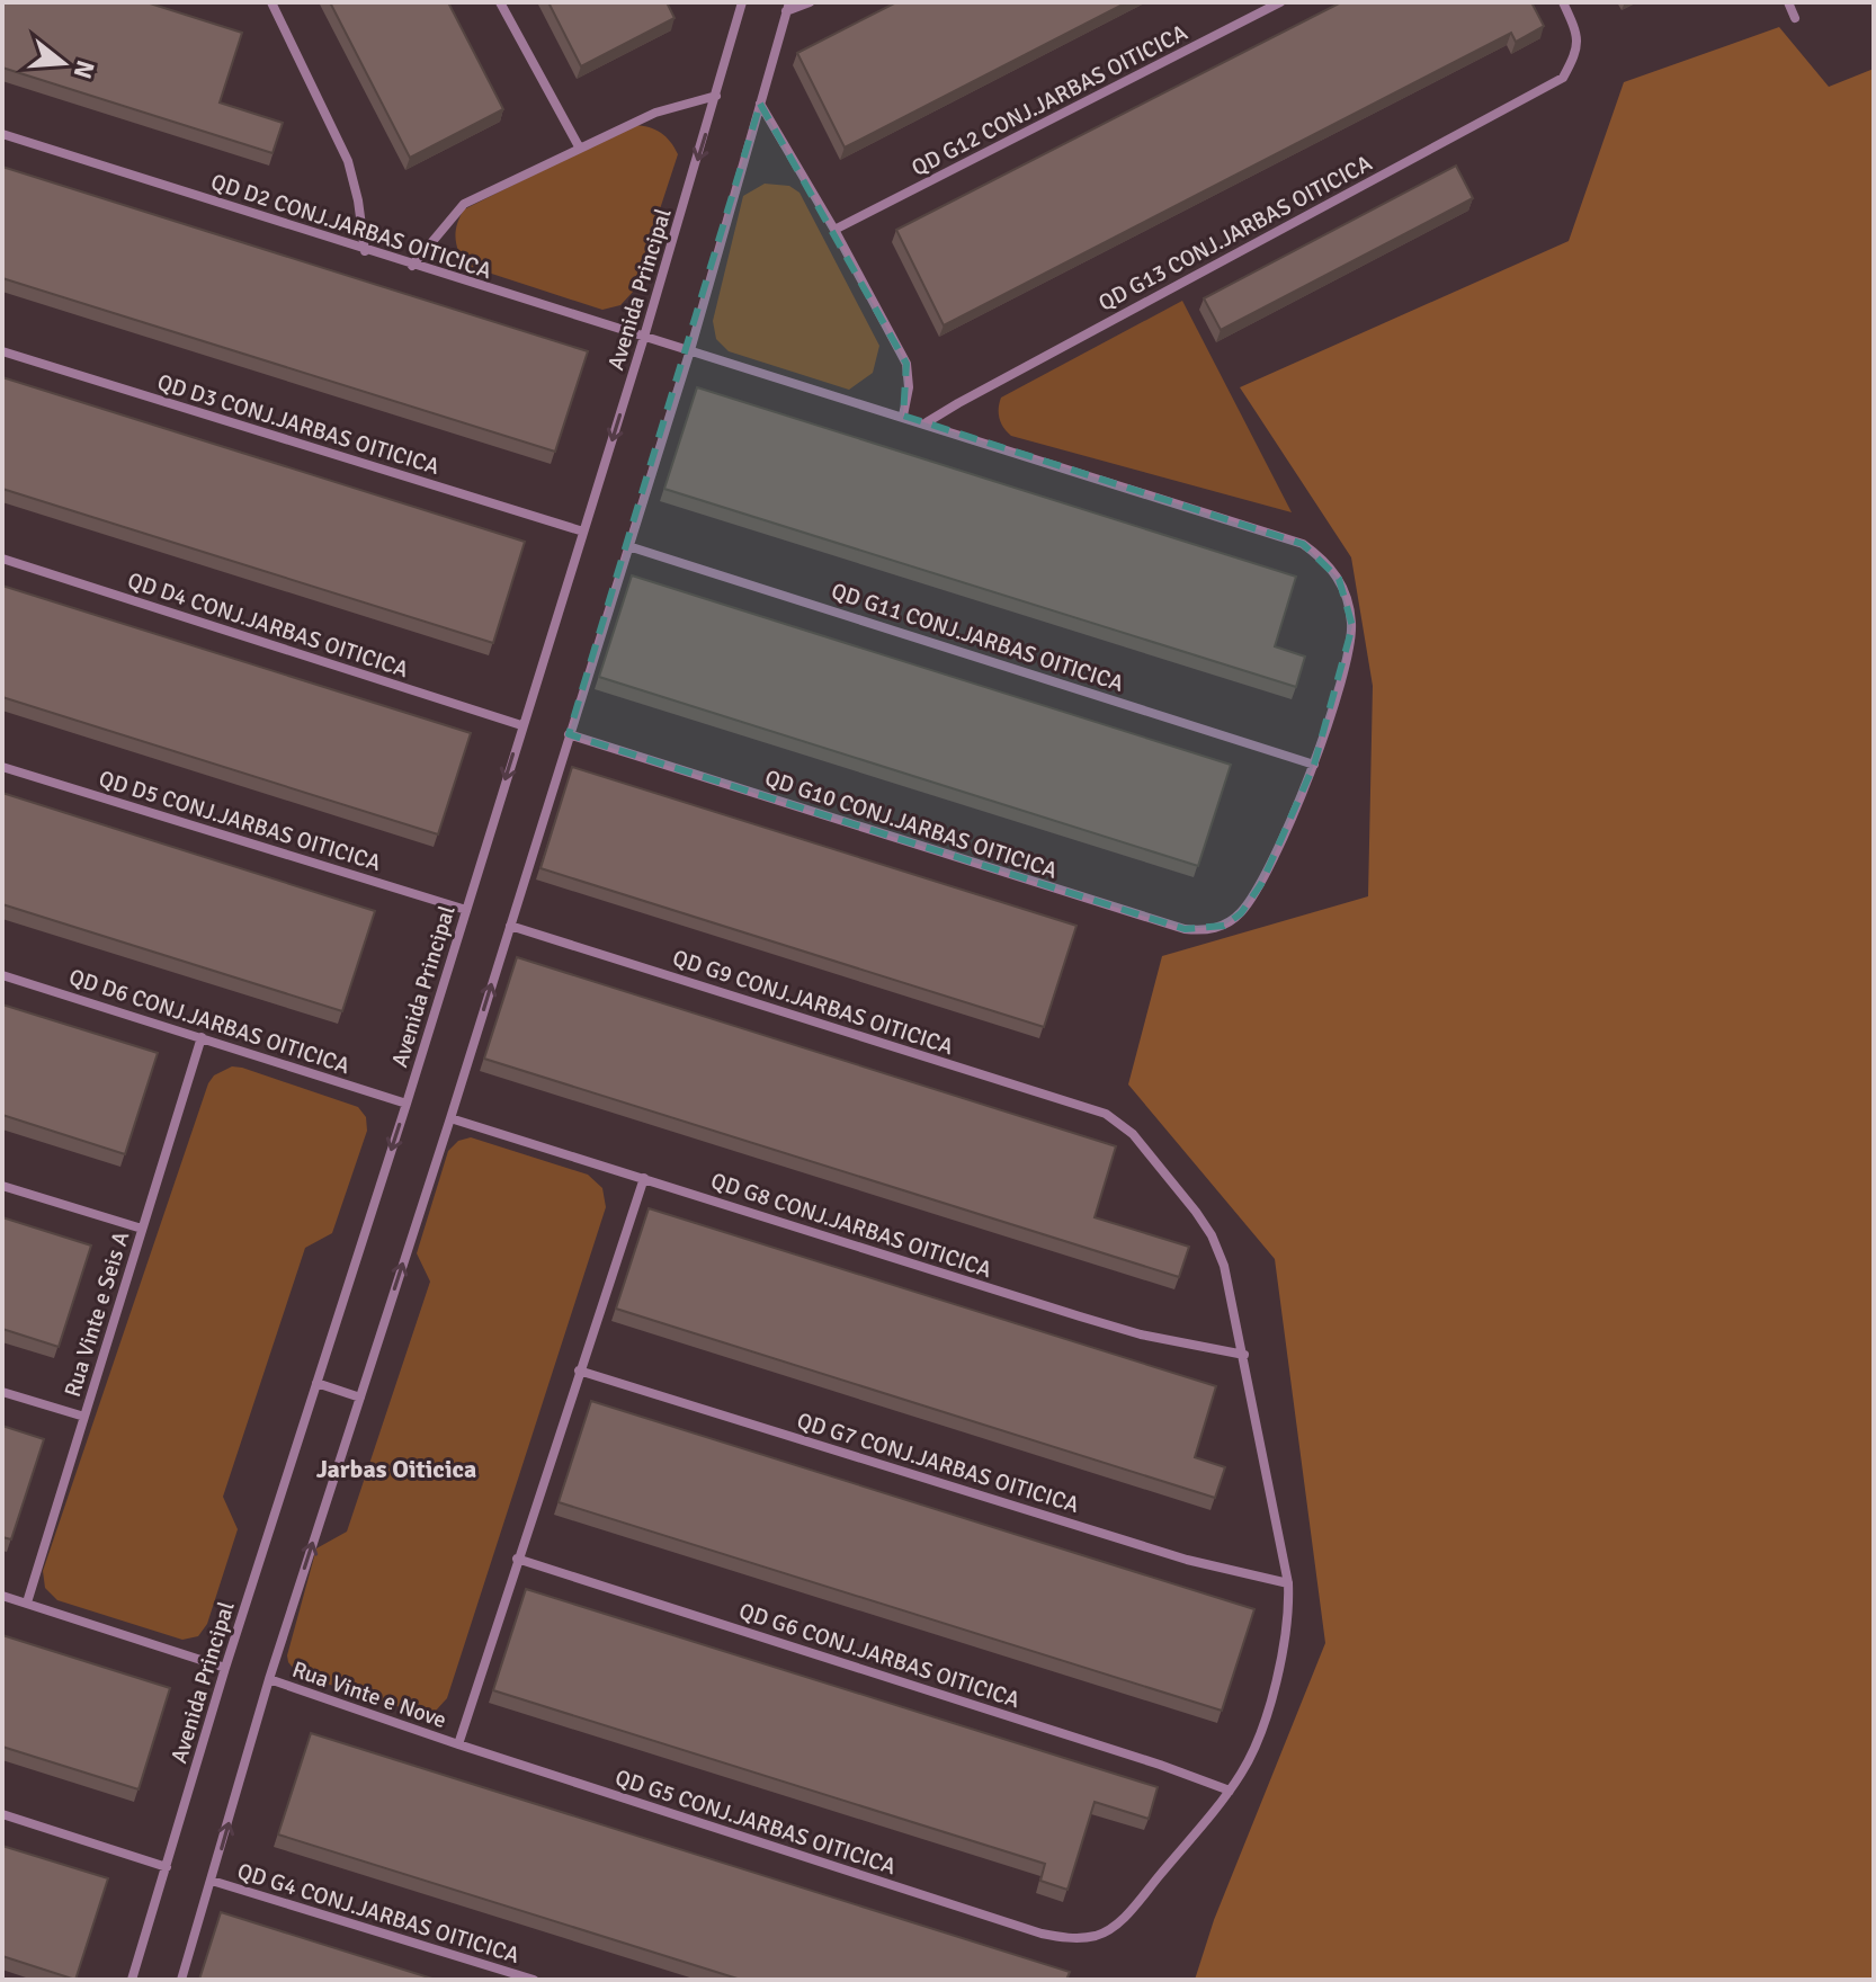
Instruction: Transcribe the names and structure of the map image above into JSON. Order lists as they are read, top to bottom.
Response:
{
  "streets": {
    "street": [
      "QD G12 CONJ.JARBAS OITICICA",
      "QD D2 CONJ.JARBAS OITICICA",
      "QD G13 CONJ.JARBAS OITICICA",
      "Avenida Principal",
      "QD D3 CONJ.JARBAS OITICICA",
      "QD D4 CONJ.JARBAS OITICICA",
      "QD G11 CONJ.JARBAS OITICICA",
      "QD D5 CONJ.JARBAS OITICICA",
      "QD G10 CONJ.JARBAS OITICICA",
      "QD G9 CONJ.JARBAS OITICICA",
      "QD D6 CONJ.JARBAS OITICICA",
      "QD G8 CONJ.JARBAS OITICICA",
      "Rua Vinte e Seis A",
      "QD G7 CONJ.JARBAS OITICICA",
      "QD G6 CONJ.JARBAS OITICICA",
      "Rua Vinte e Nove",
      "QD G5 CONJ.JARBAS OITICICA",
      "QD G4 CONJ.JARBAS OITICICA"
    ]
  },
  "crossings": [
    ["QD D2 CONJ.JARBAS OITICICA", "Avenida Principal"],
    ["Avenida Principal", "QD D3 CONJ.JARBAS OITICICA"],
    ["Avenida Principal", "QD D4 CONJ.JARBAS OITICICA"],
    ["Avenida Principal", "QD D5 CONJ.JARBAS OITICICA"],
    ["Avenida Principal", "QD D6 CONJ.JARBAS OITICICA"],
    ["QD G11 CONJ.JARBAS OITICICA", "QD G10 CONJ.JARBAS OITICICA"],
    ["QD G9 CONJ.JARBAS OITICICA", "QD G5 CONJ.JARBAS OITICICA"],
    ["QD D6 CONJ.JARBAS OITICICA", "Rua Vinte e Seis A"],
    ["QD G8 CONJ.JARBAS OITICICA", "QD G5 CONJ.JARBAS OITICICA"],
    ["QD G7 CONJ.JARBAS OITICICA", "QD G5 CONJ.JARBAS OITICICA"],
    ["QD G6 CONJ.JARBAS OITICICA", "QD G5 CONJ.JARBAS OITICICA"],
    ["Rua Vinte e Nove", "QD G5 CONJ.JARBAS OITICICA"]
  ],
  "districts": ["Jarbas Oiticica"],
  "north": "right"
}
